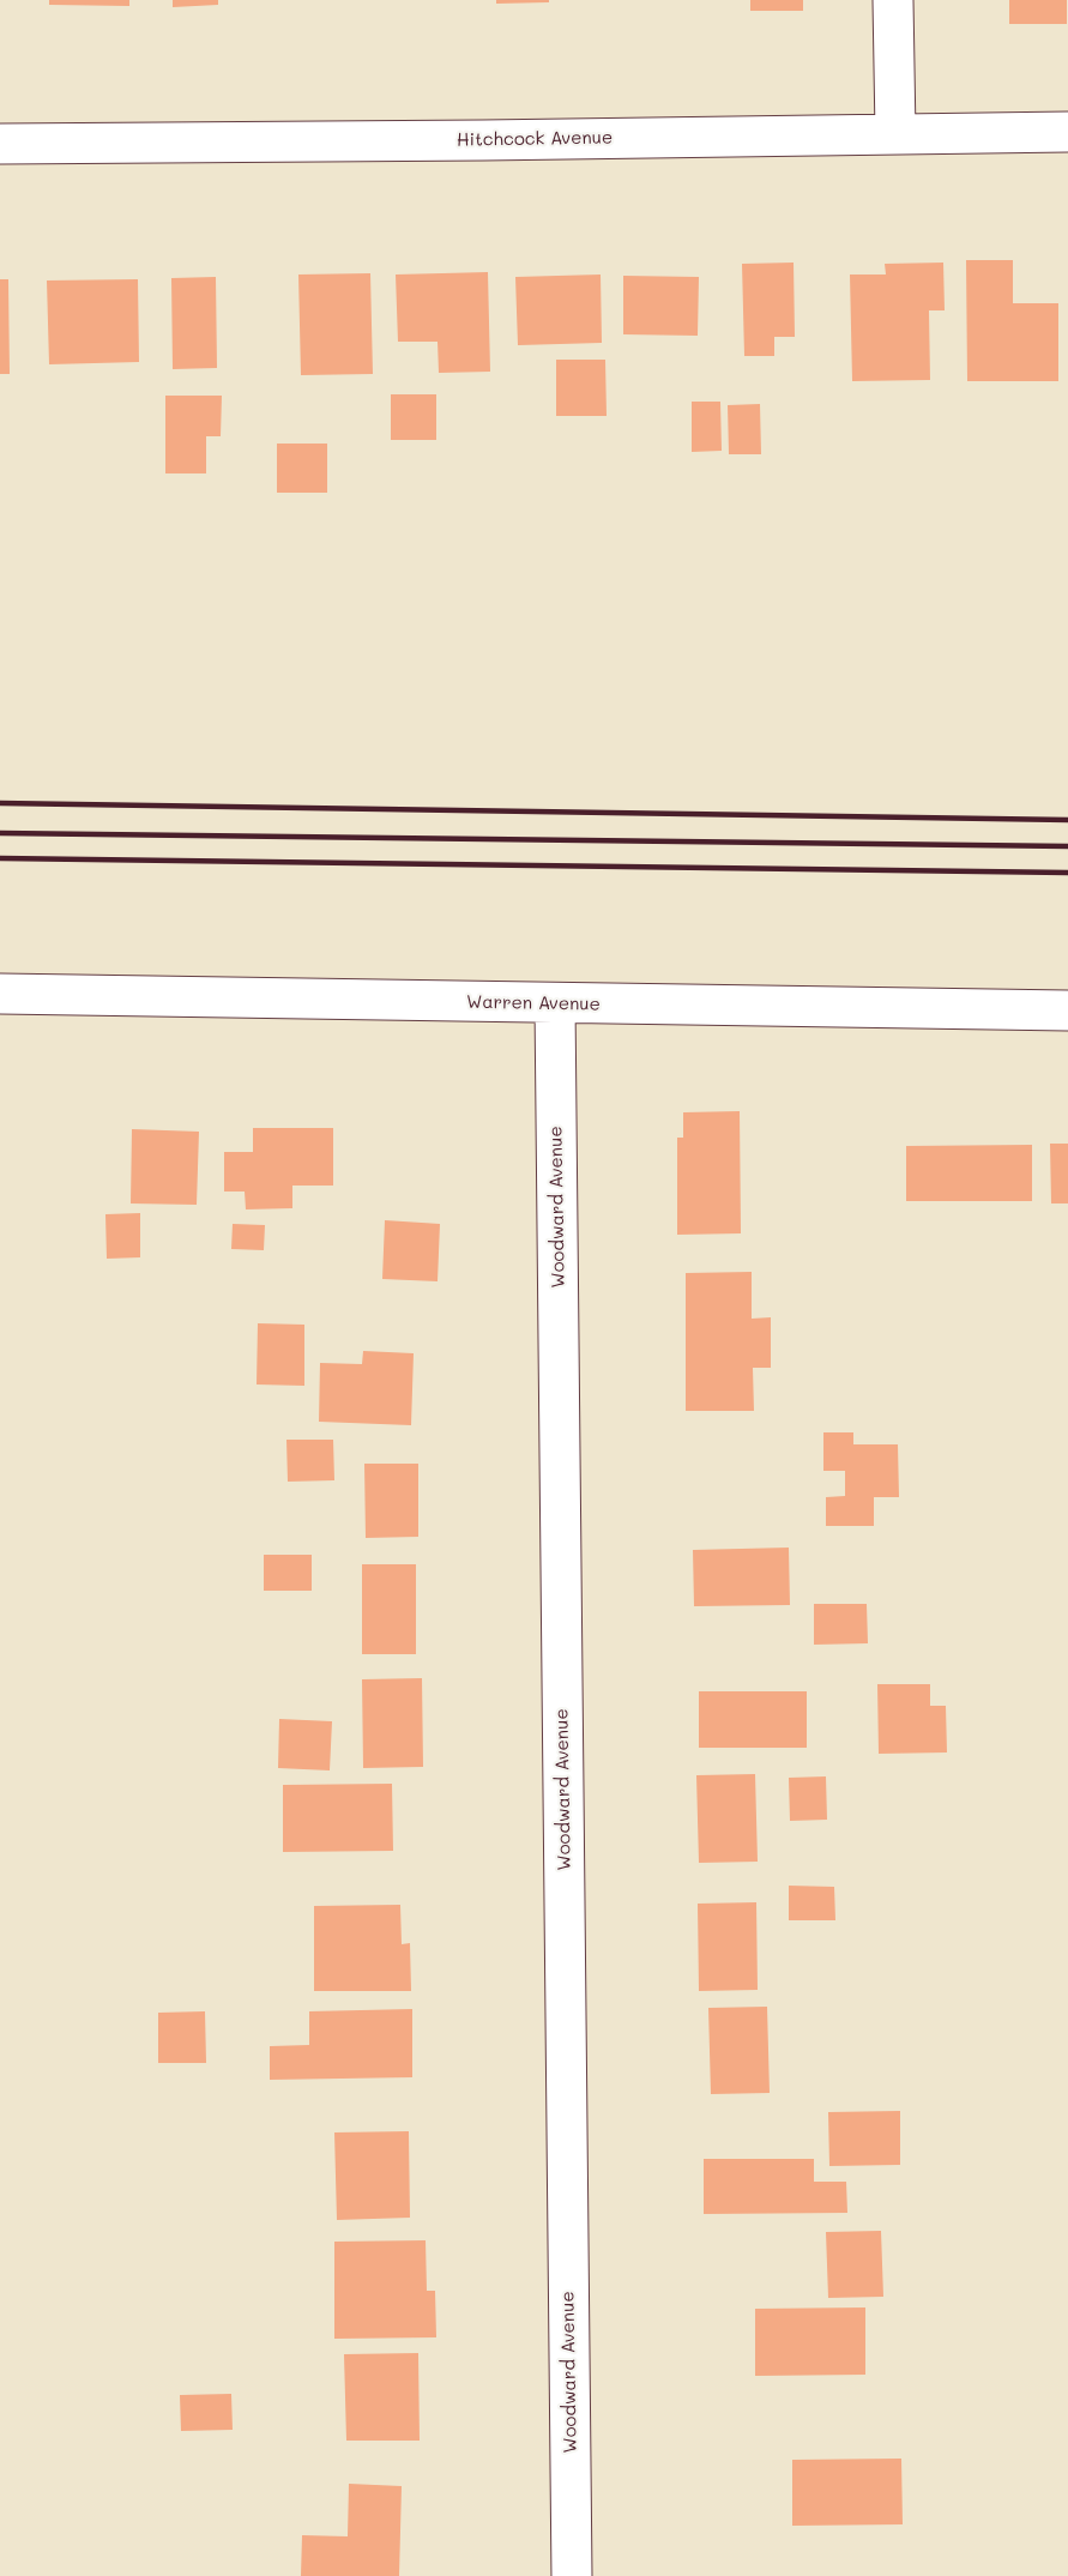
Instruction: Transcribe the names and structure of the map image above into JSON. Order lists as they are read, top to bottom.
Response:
{
  "streets": {
    "street": ["Hitchcock Avenue", "Warren Avenue", "Woodward Avenue"]
  },
  "crossings": [
    ["Warren Avenue", "Woodward Avenue"]
  ]
}
